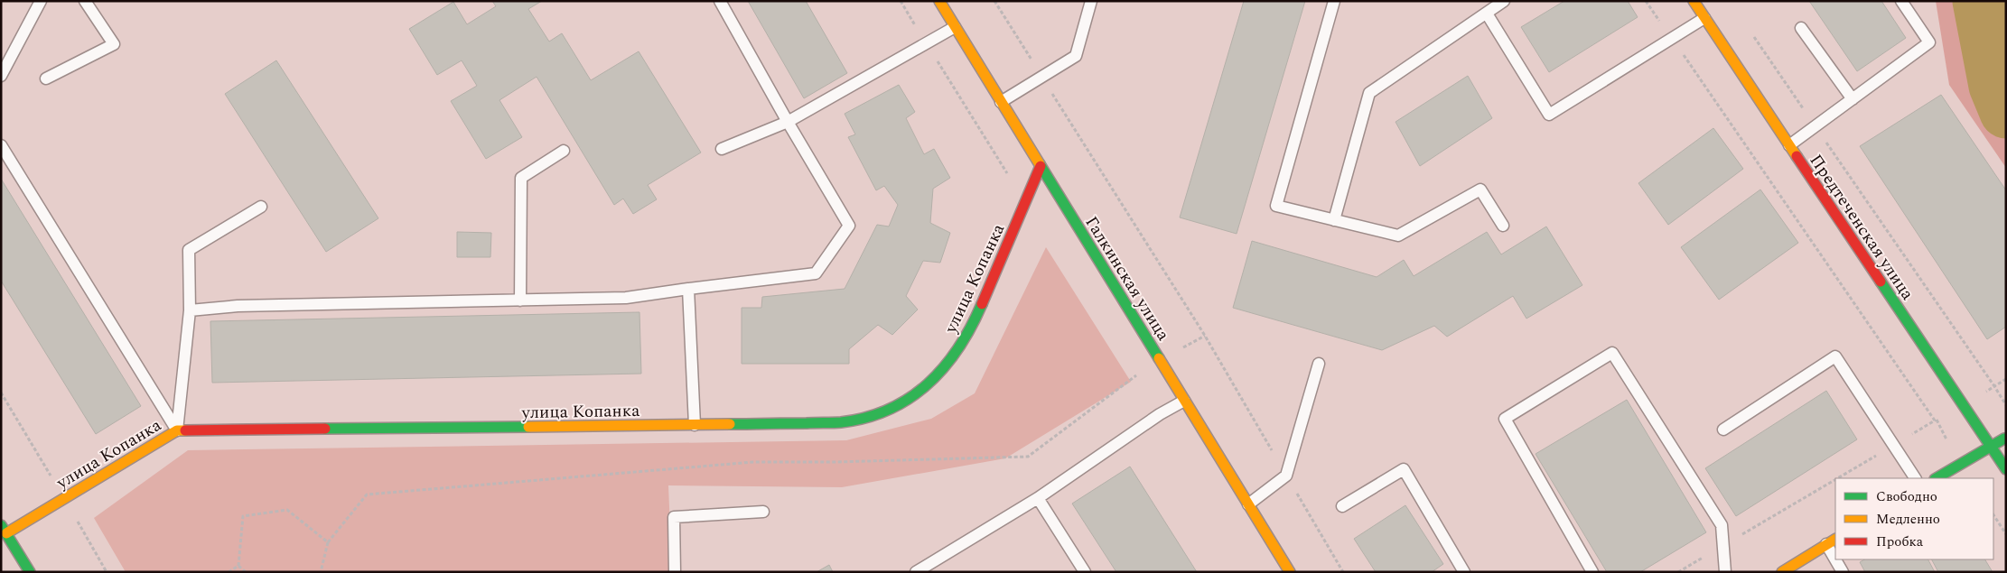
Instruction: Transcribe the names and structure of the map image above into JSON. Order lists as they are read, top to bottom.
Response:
{
  "streets": {
    "street": ["Предтеченская улица", "улица Копанка", "Галкинская улица"]
  },
  "crossings": [
    ["улица Копанка", "Галкинская улица"]
  ],
  "legend": ["Свободно", "Медленно", "Пробка"]
}
